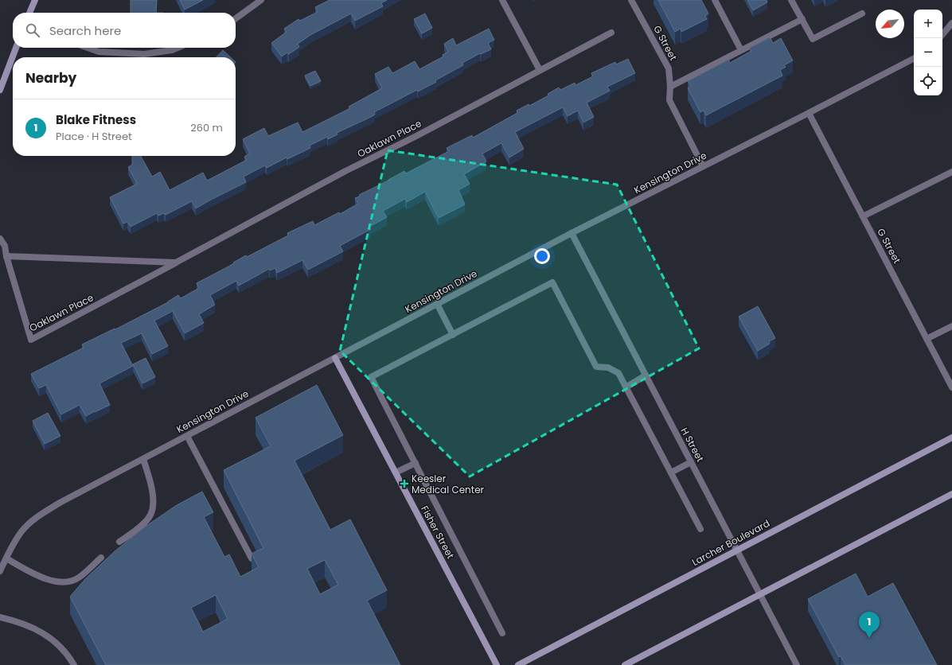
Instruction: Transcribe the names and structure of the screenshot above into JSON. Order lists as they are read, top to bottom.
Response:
{
  "streets": {
    "main road": ["Fisher Street", "Larcher Boulevard"],
    "street": [
      "G Street",
      "Oaklawn Place",
      "Kensington Drive",
      "H Street"
    ]
  },
  "crossings": [
    ["G Street", "Kensington Drive"],
    ["Kensington Drive", "H Street"],
    ["Kensington Drive", "Fisher Street"],
    ["H Street", "Larcher Boulevard"]
  ],
  "places": {
    "health": ["Keesler Medical Center"]
  },
  "north": "bottom left",
  "page": {
    "map_buttons": ["+", "−"],
    "search": "Search here",
    "heading": "Nearby",
    "list": [
      {
        "mark": "1",
        "name": "Blake Fitness",
        "note": "Place · H Street",
        "value": "260 m"
      }
    ],
    "pins": "1"
  }
}
